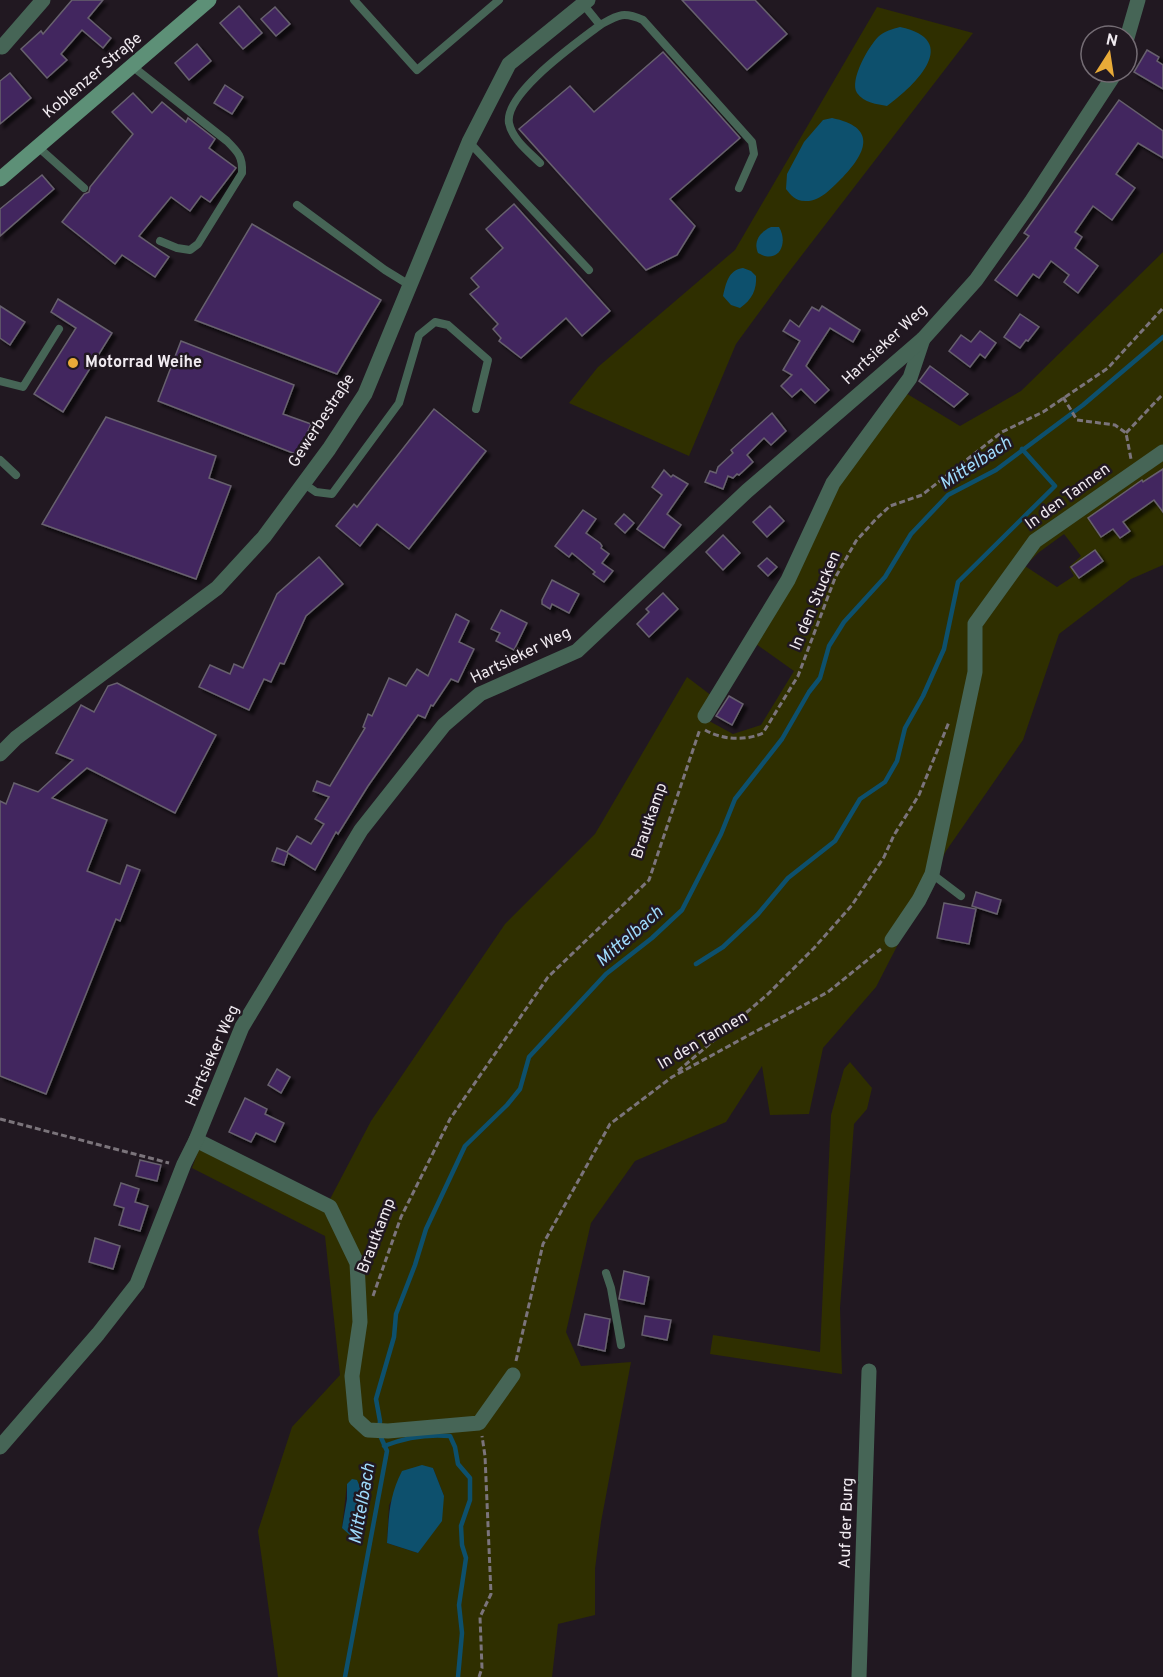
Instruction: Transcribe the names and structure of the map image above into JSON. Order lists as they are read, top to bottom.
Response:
{
  "streets": {
    "main road": ["Koblenzer Straße"],
    "street": [
      "Hartsieker Weg",
      "Gewerbestraße",
      "In den Tannen",
      "Auf der Burg"
    ],
    "path": ["In den Stucken", "Brautkamp"]
  },
  "crossings": [
    ["In den Stucken", "Brautkamp"]
  ],
  "water": ["Mittelbach"],
  "places": ["Motorrad Weihe"],
  "north": "top"
}
